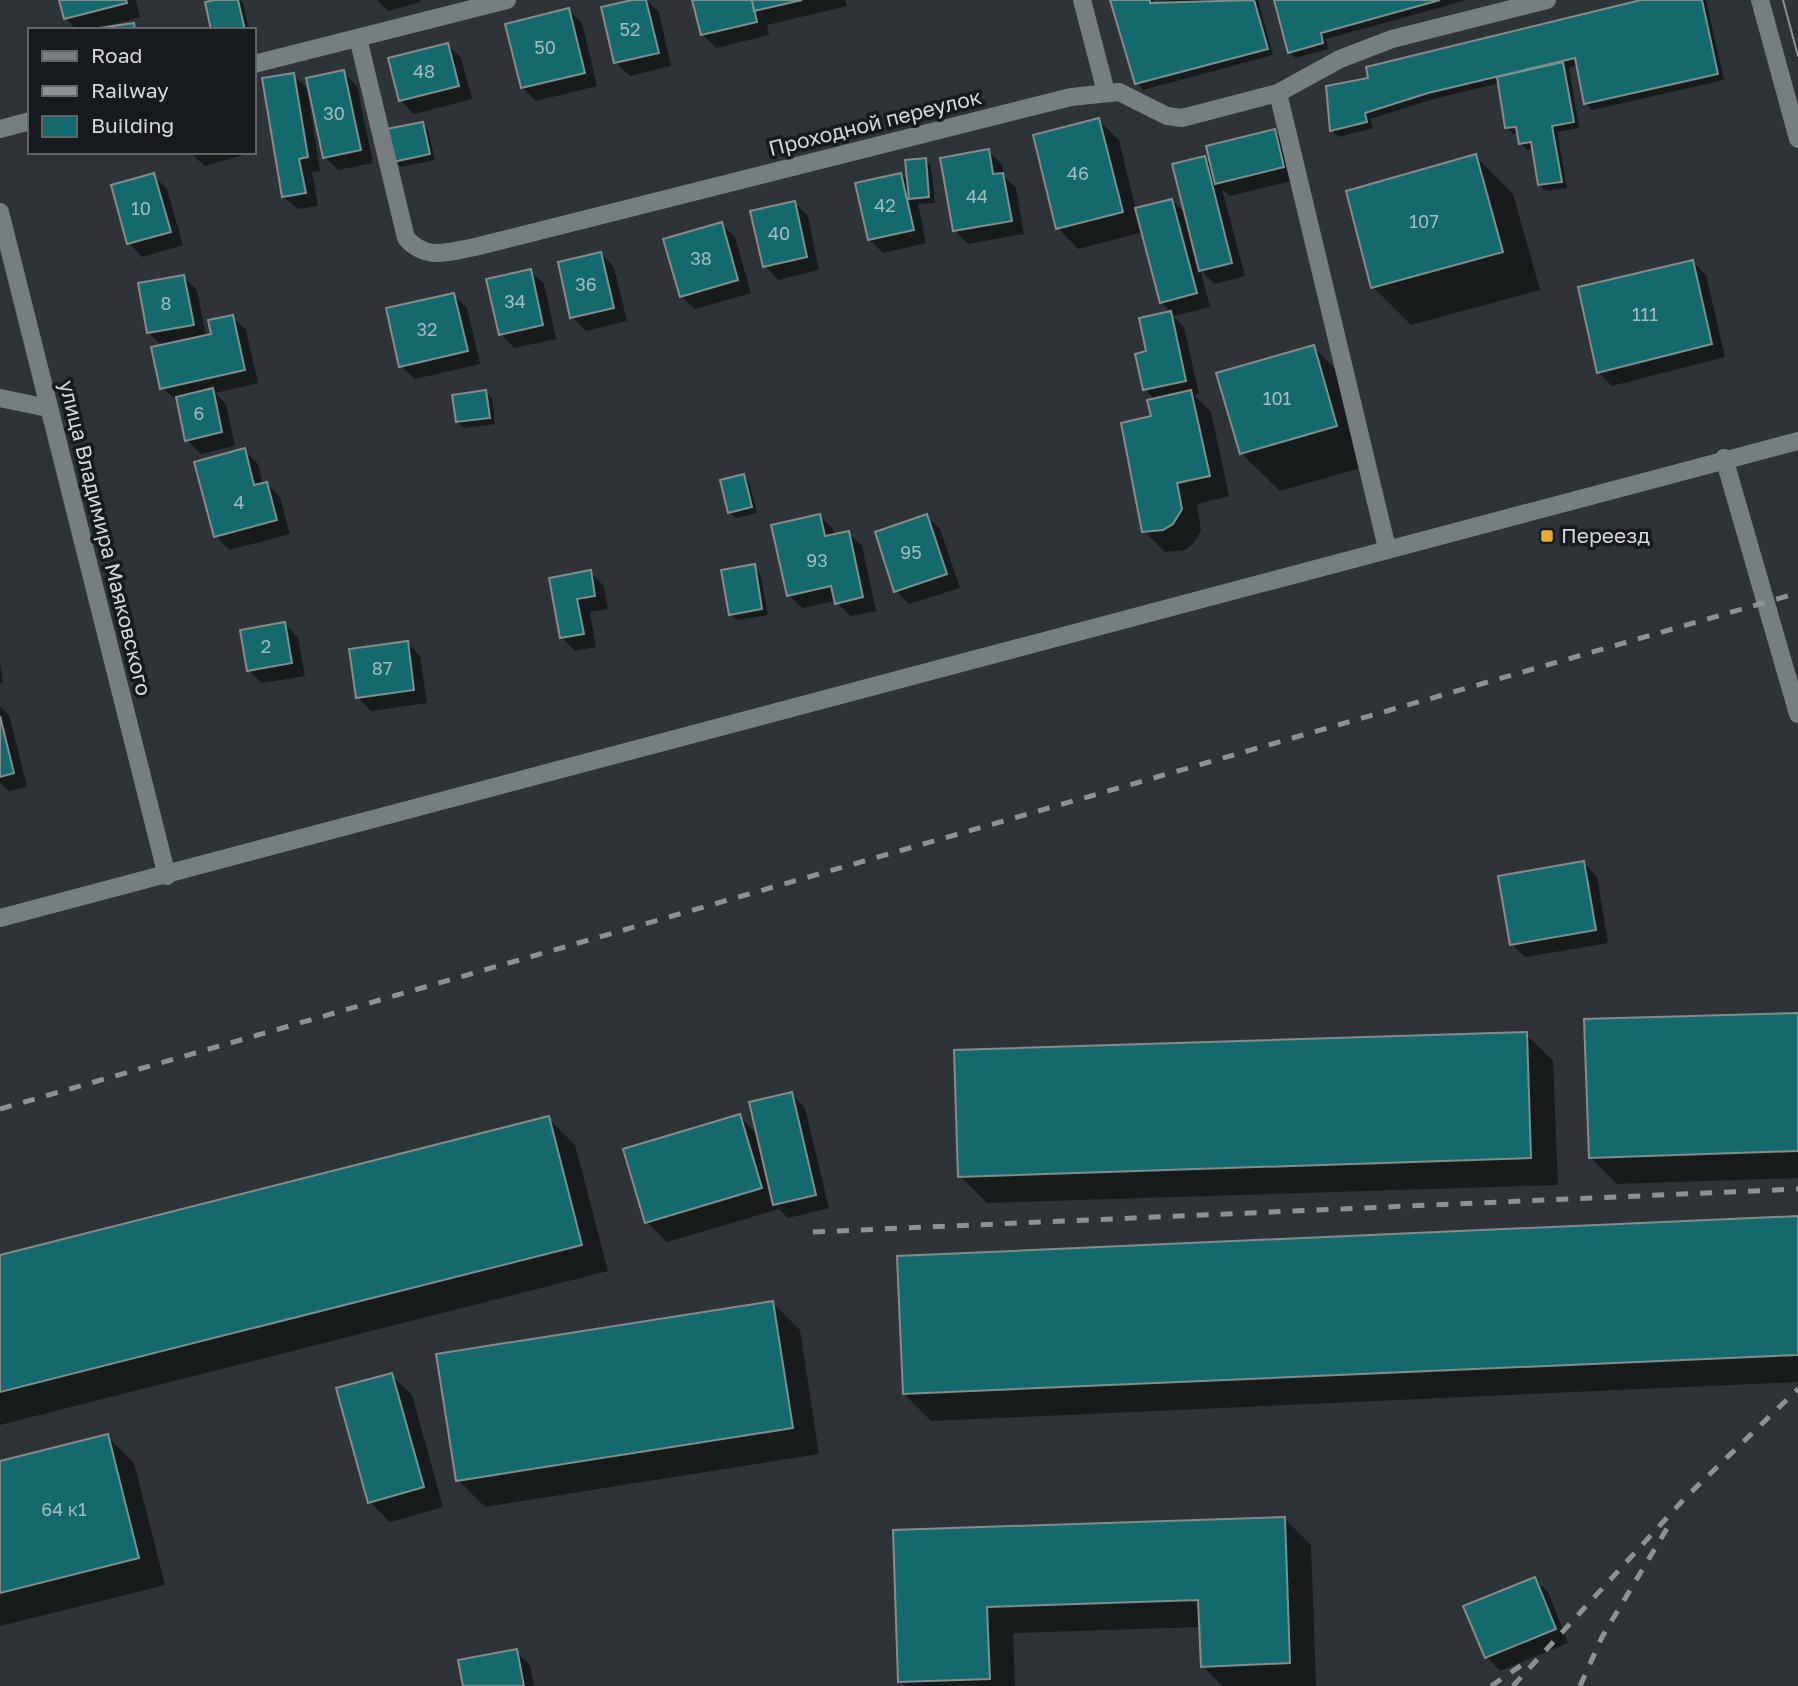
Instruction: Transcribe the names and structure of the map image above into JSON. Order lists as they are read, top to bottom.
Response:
{
  "streets": {
    "main road": ["Проходной переулок", "улица Владимира Маяковского"]
  },
  "places": {
    "transit": ["Переезд"]
  },
  "house_numbers": [
    "52",
    "50",
    "48",
    "30",
    "46",
    "44",
    "42",
    "10",
    "107",
    "40",
    "38",
    "36",
    "34",
    "8",
    "111",
    "32",
    "101",
    "6",
    "4",
    "95",
    "93",
    "2",
    "87",
    "64 к1"
  ],
  "legend": ["Road", "Railway", "Building"]
}
